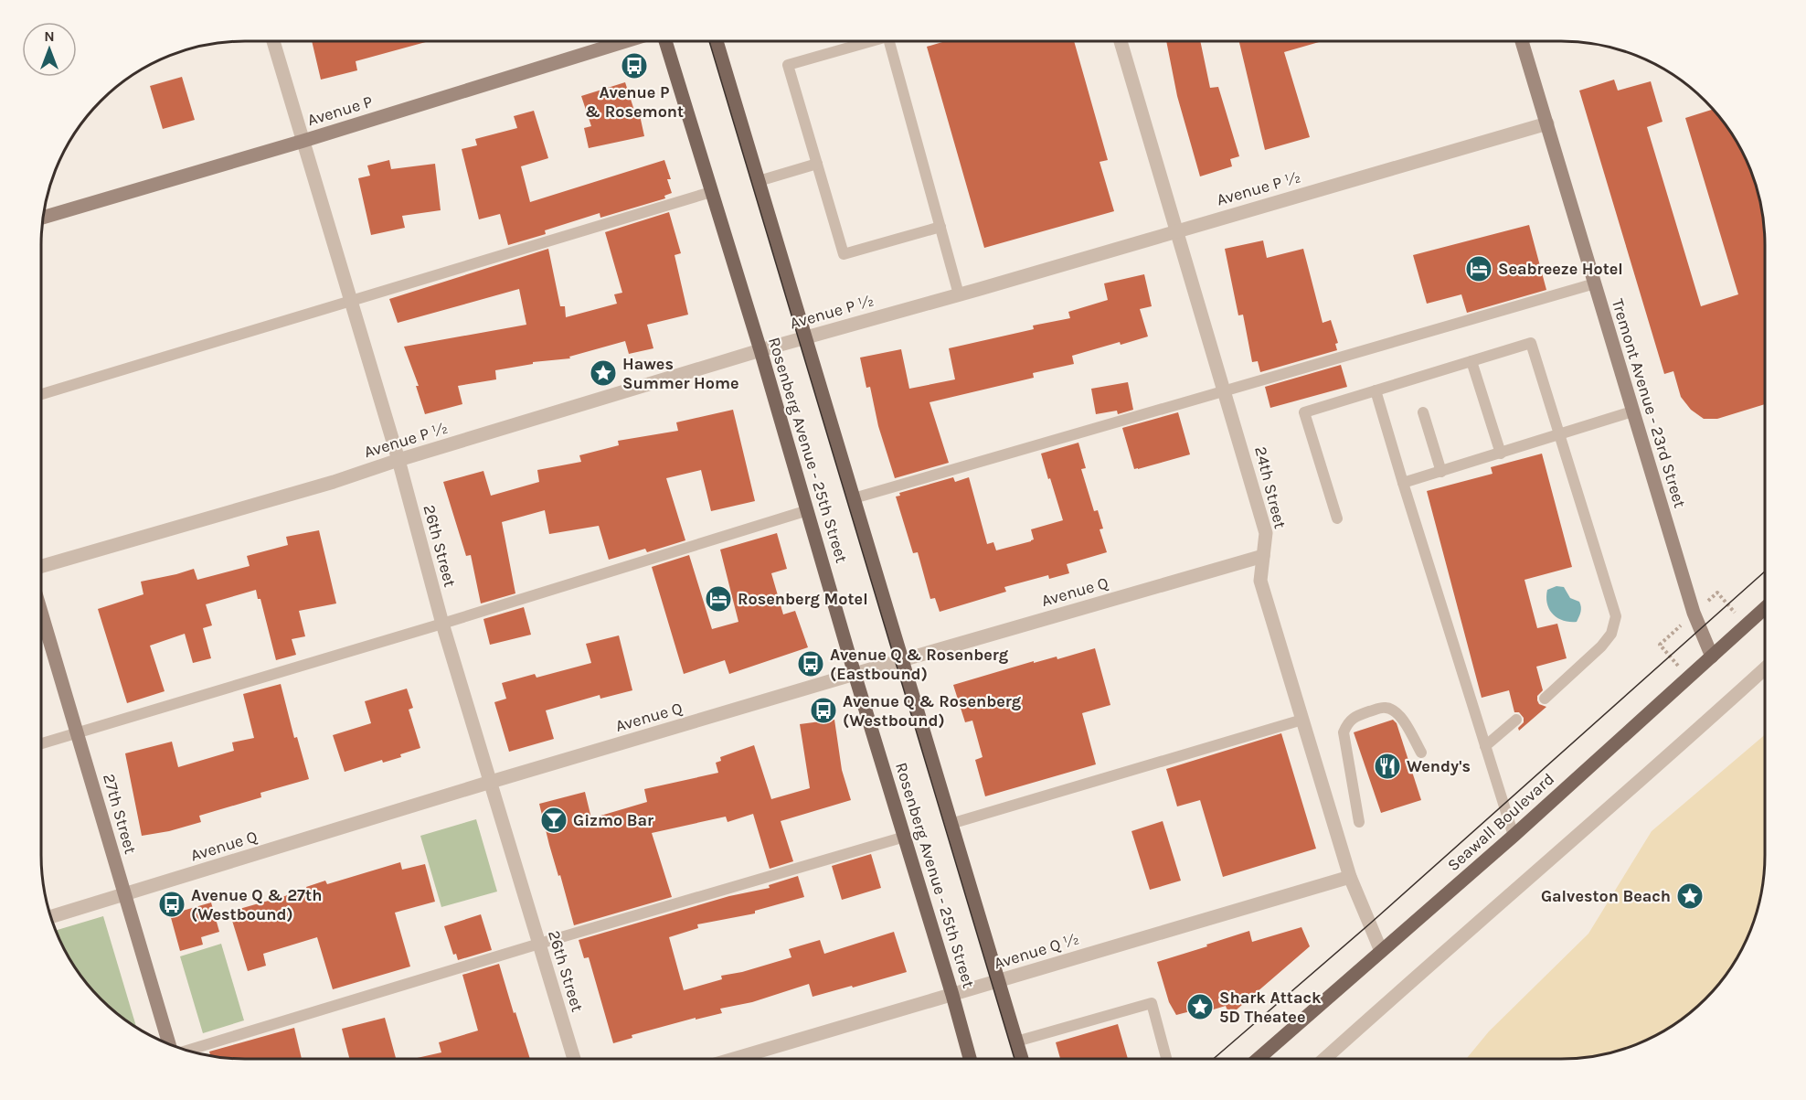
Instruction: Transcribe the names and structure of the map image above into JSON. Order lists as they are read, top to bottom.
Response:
{
  "streets": {
    "main road": ["Rosenberg Avenue - 25th Street", "Seawall Boulevard"],
    "street": [
      "Avenue P",
      "Avenue P ½",
      "Tremont Avenue - 23rd Street",
      "24th Street",
      "26th Street",
      "Avenue Q",
      "27th Street",
      "Avenue Q ½"
    ]
  },
  "crossings": [
    ["Avenue P", "26th Street"],
    ["Avenue P ½", "Tremont Avenue - 23rd Street"],
    ["Avenue P ½", "Rosenberg Avenue - 25th Street"],
    ["Avenue P ½", "24th Street"],
    ["Avenue P ½", "26th Street"],
    ["Tremont Avenue - 23rd Street", "Seawall Boulevard"],
    ["Rosenberg Avenue - 25th Street", "Avenue Q"],
    ["Rosenberg Avenue - 25th Street", "Avenue Q ½"],
    ["24th Street", "Avenue Q"],
    ["24th Street", "Seawall Boulevard"],
    ["24th Street", "Avenue Q ½"],
    ["26th Street", "Avenue Q"],
    ["Avenue Q", "27th Street"]
  ],
  "places": {
    "bus stop": [
      "Avenue P & Rosemont",
      "Avenue Q & Rosenberg (Eastbound)",
      "Avenue Q & Rosenberg (Westbound)",
      "Avenue Q & 27th (Westbound)"
    ],
    "hotel": ["Seabreeze Hotel", "Rosenberg Motel"],
    "place": ["Hawes Summer Home", "Galveston Beach", "Shark Attack 5D Theatee"],
    "restaurant": ["Wendy's"],
    "bar": ["Gizmo Bar"]
  },
  "north": "top"
}
